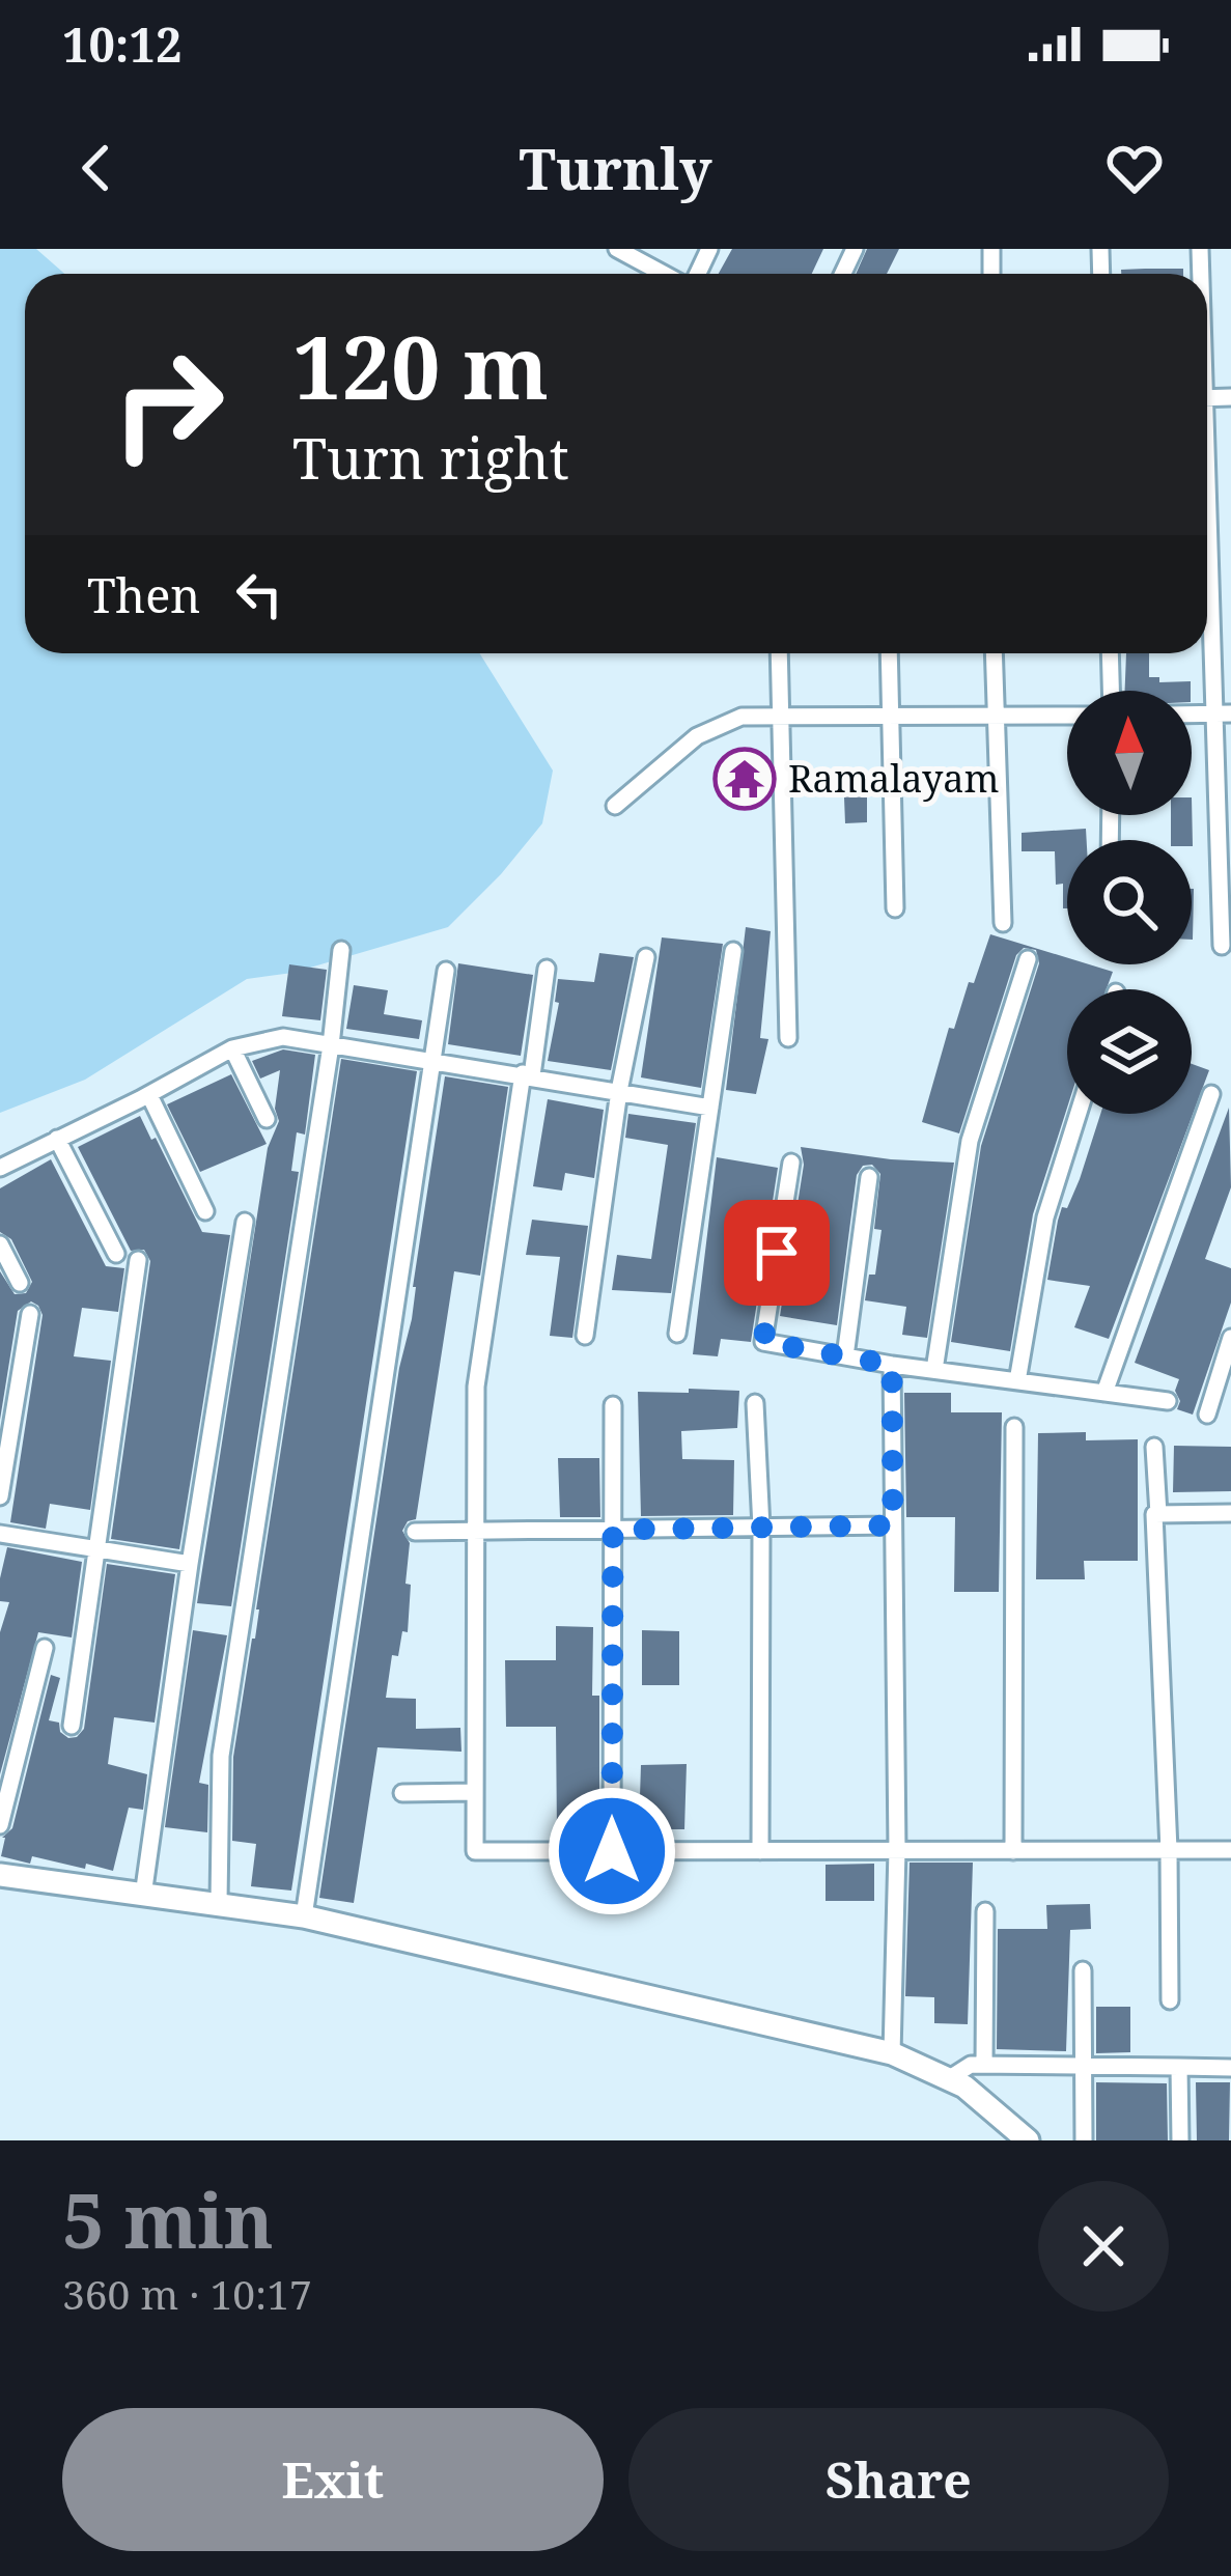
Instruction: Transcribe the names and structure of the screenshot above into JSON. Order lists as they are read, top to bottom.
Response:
{
  "places": {
    "temple": ["Ramalayam"]
  },
  "north": "top",
  "page": {
    "status": "10:12",
    "header": "Turnly",
    "turn": ["120 m", "Turn right"],
    "then": "Then",
    "heading": ["5 min", "360 m · 10:17"],
    "buttons": ["Exit", "Share"]
  }
}
